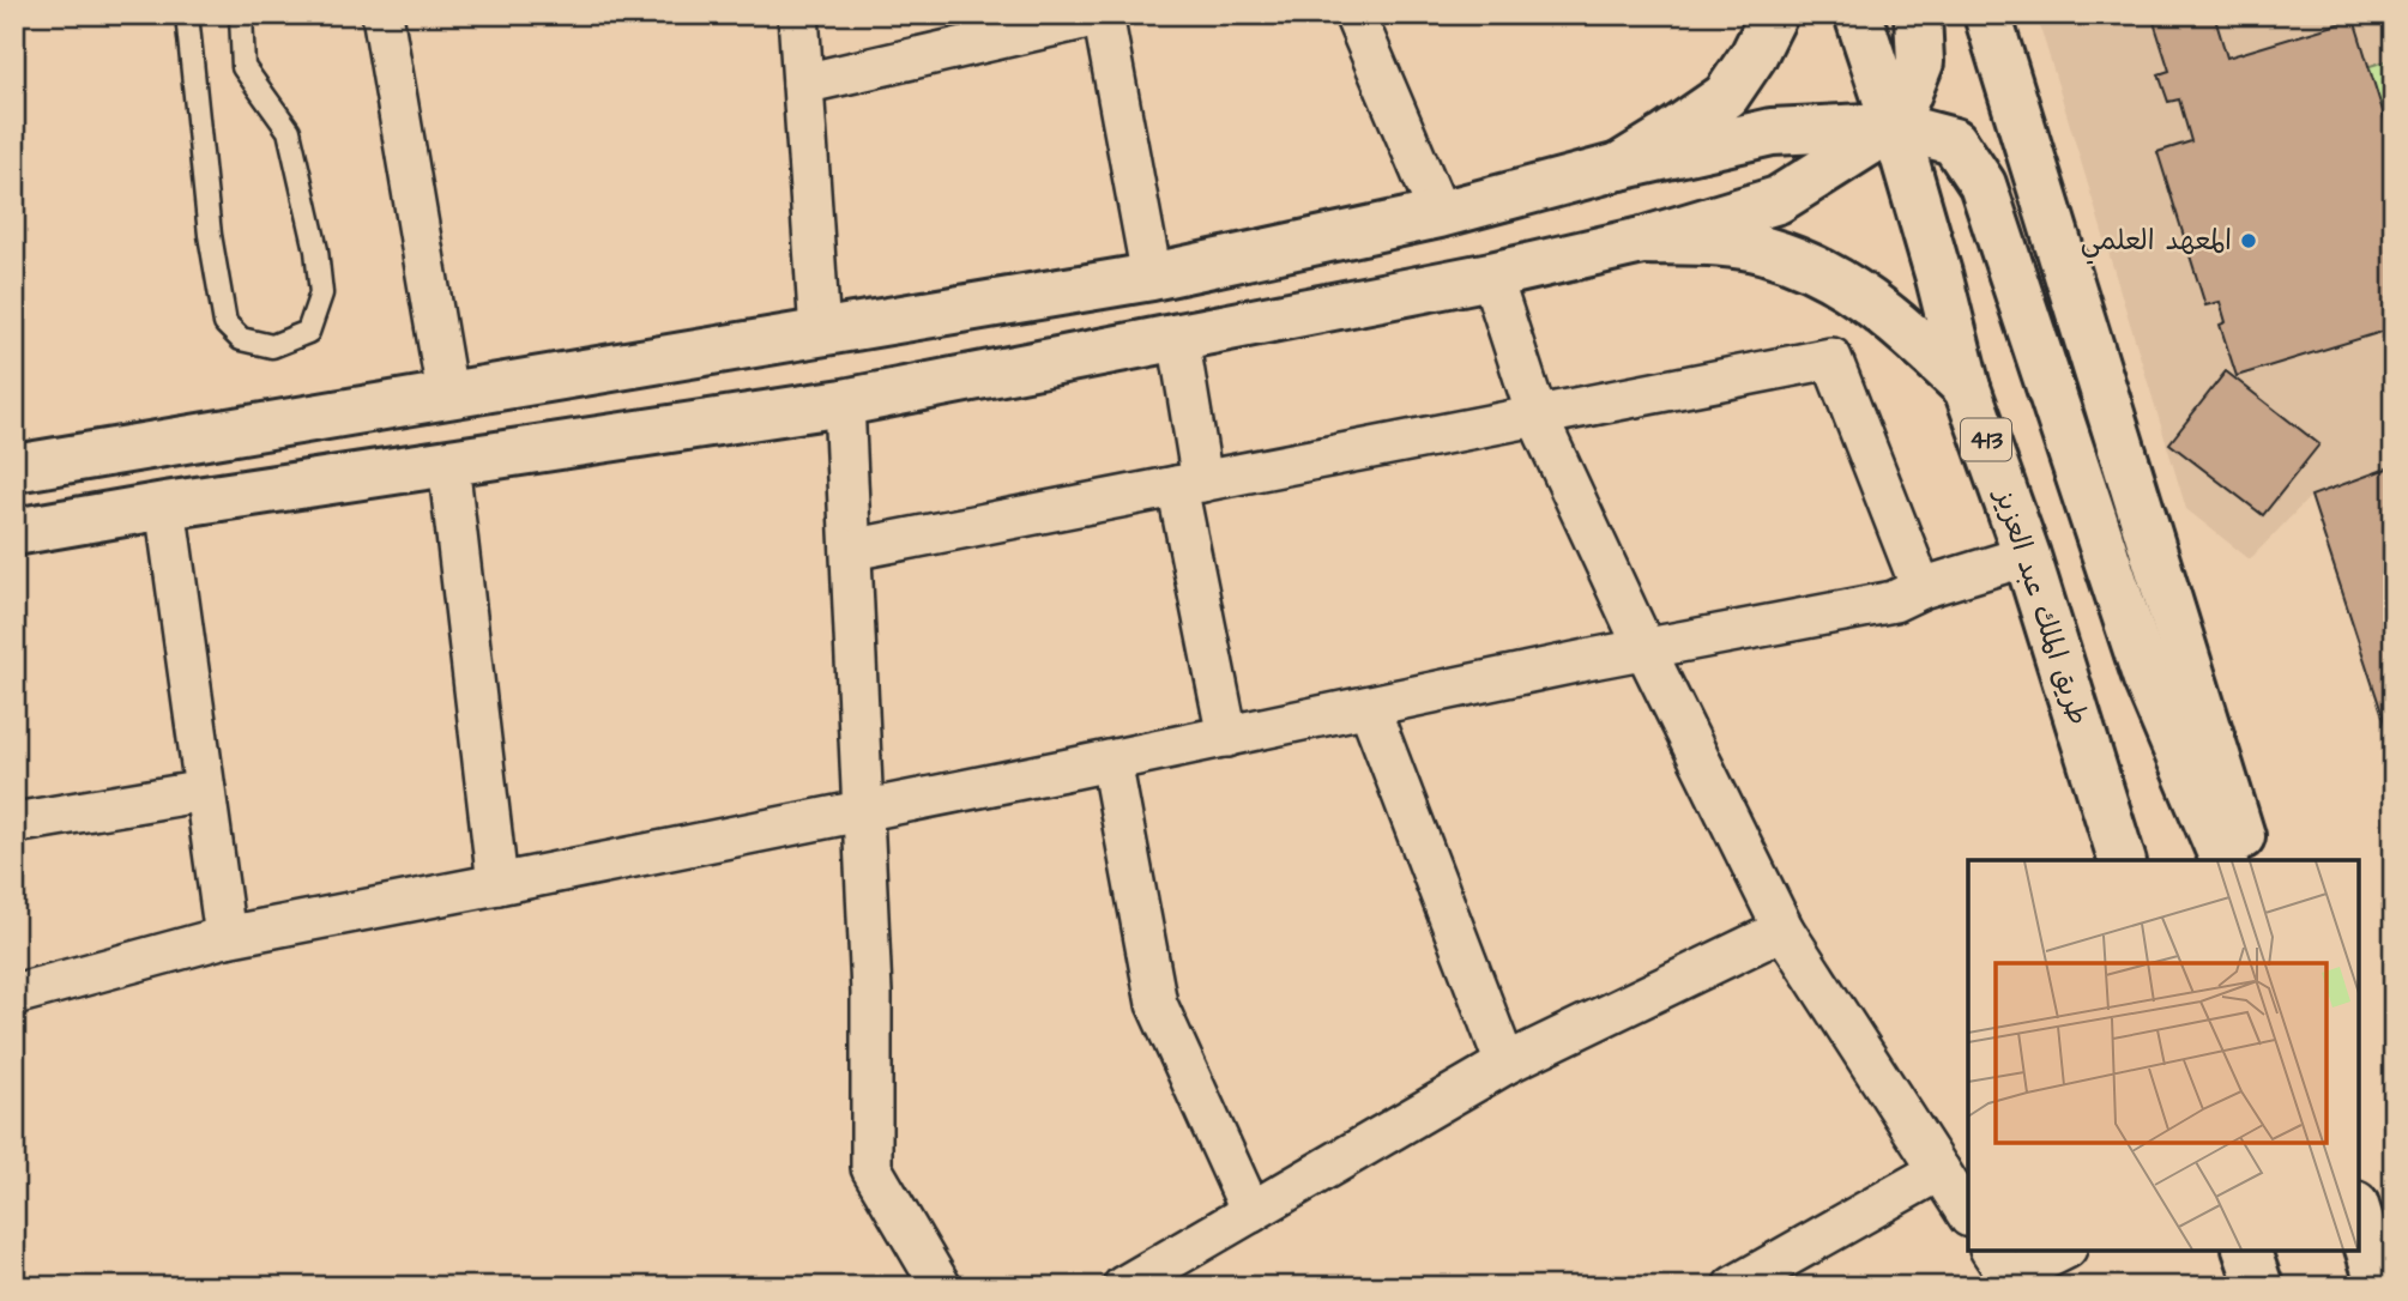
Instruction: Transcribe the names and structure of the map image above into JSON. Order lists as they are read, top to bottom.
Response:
{
  "streets": {
    "main road": ["413", "طريق الملك عبد العزيز"]
  },
  "places": ["المعهد العلمي"]
}
